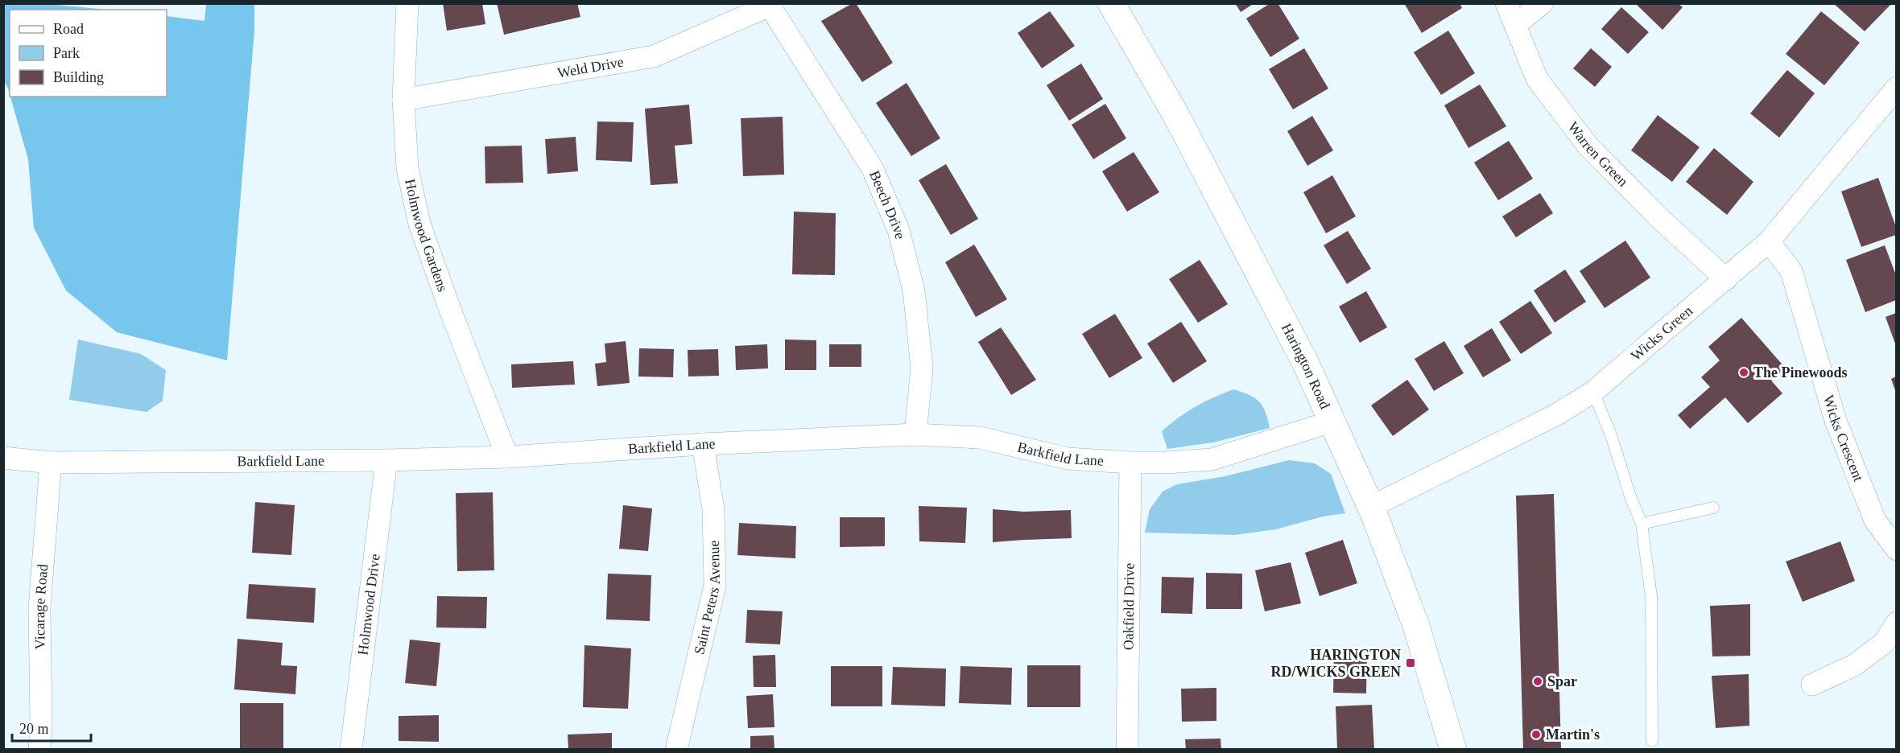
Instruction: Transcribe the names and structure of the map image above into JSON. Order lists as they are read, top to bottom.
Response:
{
  "streets": {
    "street": [
      "Weld Drive",
      "Warren Green",
      "Beech Drive",
      "Holmwood Gardens",
      "Wicks Green",
      "Harington Road",
      "Wicks Crescent",
      "Barkfield Lane",
      "Saint Peters Avenue",
      "Holmwood Drive",
      "Vicarage Road",
      "Oakfield Drive"
    ]
  },
  "crossings": [
    ["Weld Drive", "Beech Drive"],
    ["Weld Drive", "Holmwood Gardens"],
    ["Warren Green", "Wicks Green"],
    ["Beech Drive", "Barkfield Lane"],
    ["Holmwood Gardens", "Barkfield Lane"],
    ["Wicks Green", "Harington Road"],
    ["Wicks Green", "Wicks Crescent"],
    ["Harington Road", "Barkfield Lane"],
    ["Barkfield Lane", "Saint Peters Avenue"],
    ["Barkfield Lane", "Holmwood Drive"],
    ["Barkfield Lane", "Vicarage Road"],
    ["Barkfield Lane", "Oakfield Drive"]
  ],
  "places": {
    "other": ["The Pinewoods", "Spar", "Martin's"],
    "transit": ["HARINGTON RD/WICKS GREEN"]
  },
  "legend": ["Road", "Park", "Building"],
  "scale_bar": "20 m"
}
